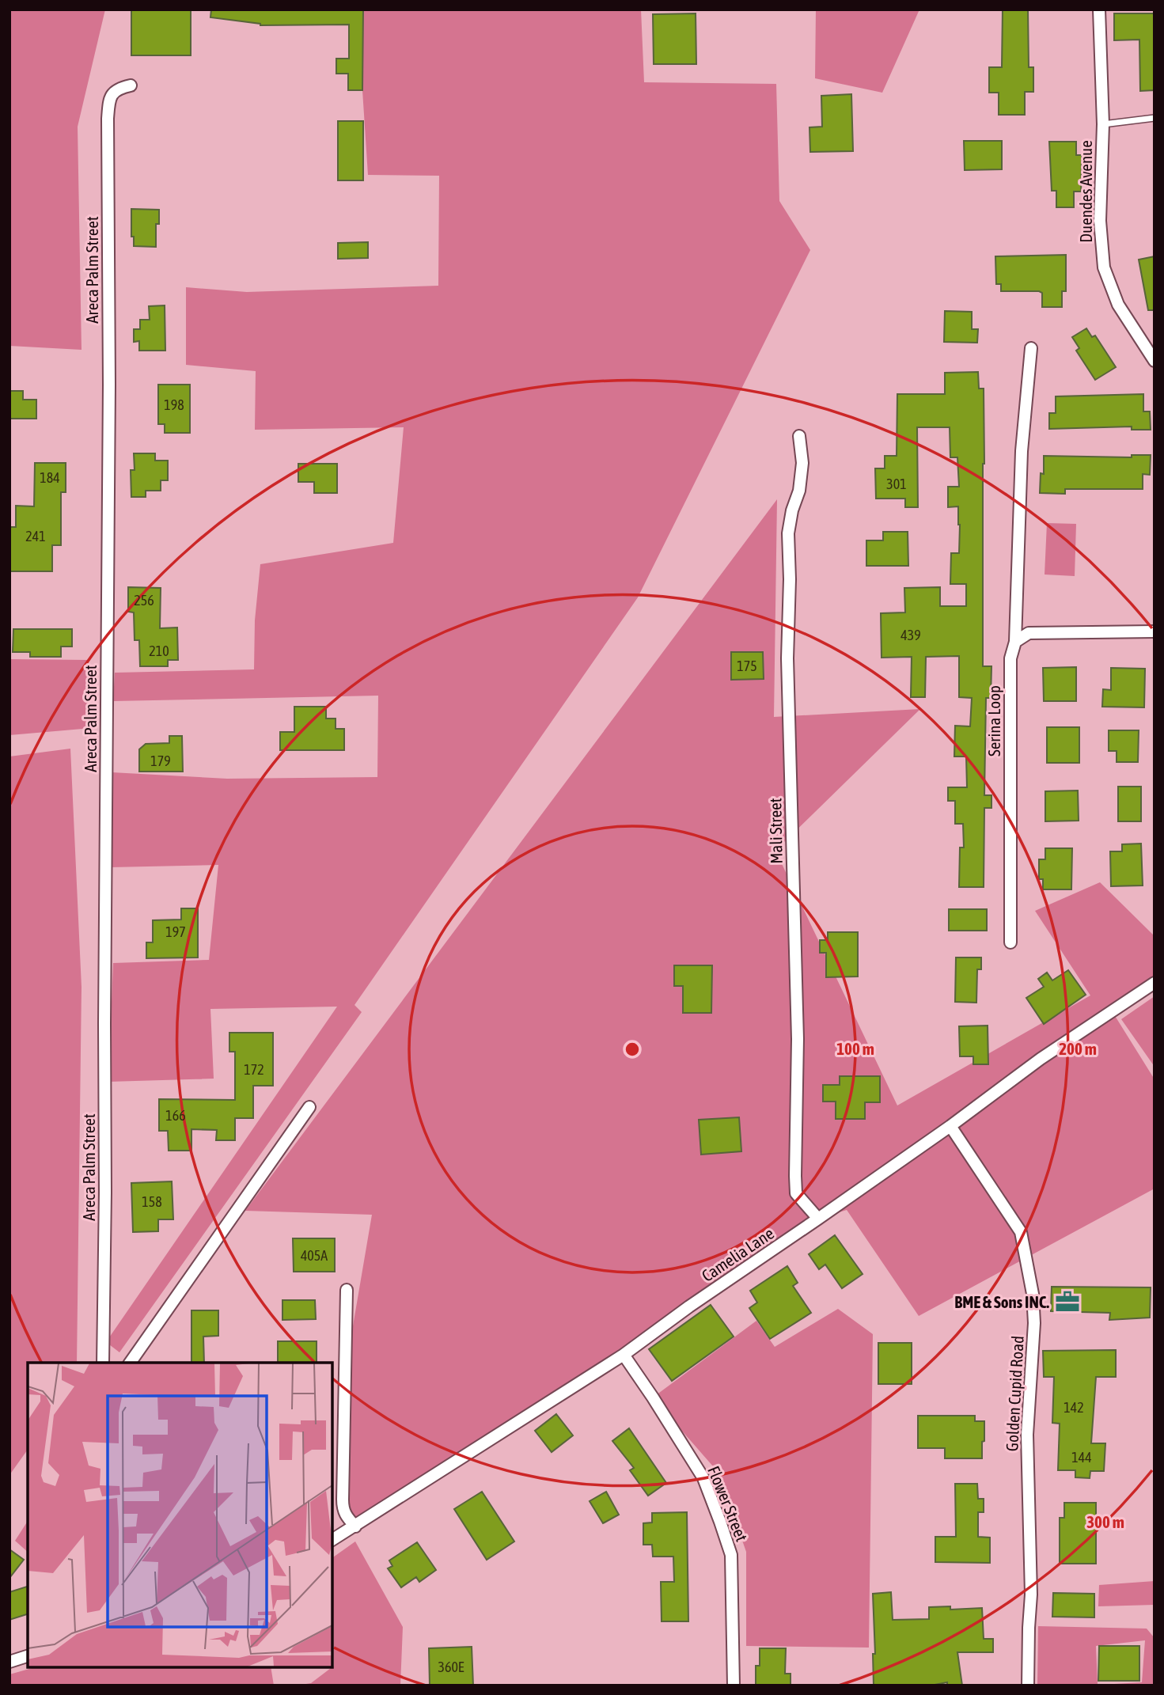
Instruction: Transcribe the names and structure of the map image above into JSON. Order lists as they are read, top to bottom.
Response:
{
  "streets": {
    "street": [
      "Duendes Avenue",
      "Areca Palm Street",
      "Serina Loop",
      "Mali Street",
      "Camelia Lane",
      "Golden Cupid Road",
      "Flower Street"
    ]
  },
  "crossings": [
    ["Mali Street", "Camelia Lane"],
    ["Camelia Lane", "Golden Cupid Road"],
    ["Camelia Lane", "Flower Street"]
  ],
  "places": {
    "office": ["BME & Sons INC."]
  },
  "house_numbers": [
    "198",
    "184",
    "301",
    "241",
    "256",
    "439",
    "210",
    "175",
    "179",
    "197",
    "172",
    "166",
    "158",
    "405A",
    "142",
    "144",
    "360E"
  ],
  "rings": ["100 m", "200 m", "300 m"]
}
